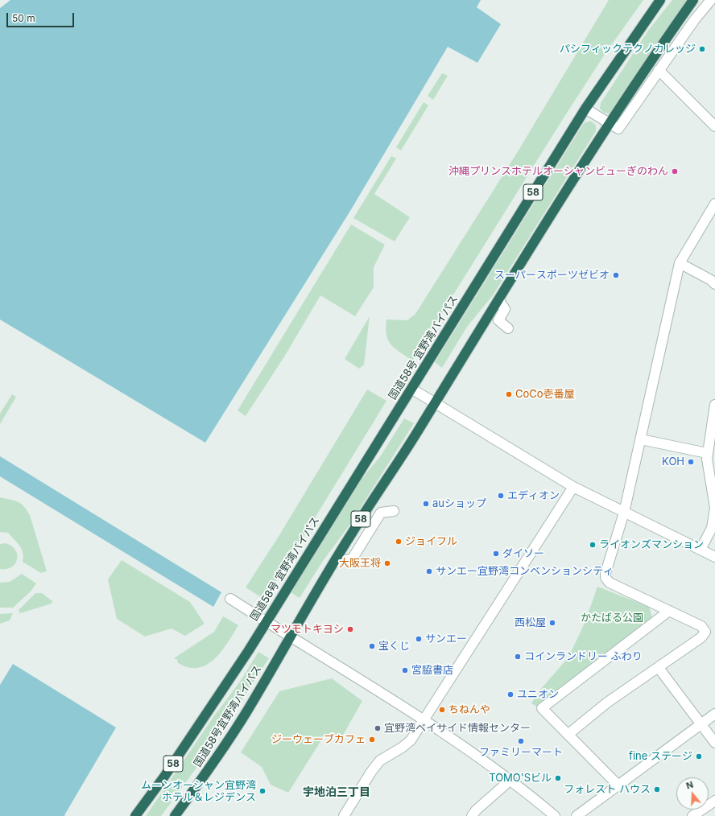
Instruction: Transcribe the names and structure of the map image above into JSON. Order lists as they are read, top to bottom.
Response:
{
  "streets": {
    "highway": ["58", "国道58号 宜野湾バイパス", "国道58号宜野湾バイパス"]
  },
  "crossings": [
    ["58", "国道58号宜野湾バイパス"],
    ["国道58号 宜野湾バイパス", "国道58号宜野湾バイパス"]
  ],
  "districts": ["宇地泊三丁目"],
  "parks": ["かたばる公園"],
  "places": [
    "パシフィックテクノカレッジ",
    "沖縄プリンスホテルオーシャンビューぎのわん",
    "スーパースポーツゼビオ",
    "CoCo壱番屋",
    "KOH",
    "エディオン",
    "auショップ",
    "ジョイフル",
    "ライオンズマンション",
    "ダイソー",
    "大阪王将",
    "サンエー宜野湾コンベンションシティ",
    "西松屋",
    "マツモトキヨシ",
    "サンエー",
    "宝くじ",
    "コインランドリー ふわり",
    "宮脇書店",
    "ユニオン",
    "ちねんや",
    "宜野湾ベイサイド情報センター",
    "ジーウェーブカフェ",
    "ファミリーマート",
    "fine ステージ",
    "TOMO'Sビル",
    "フォレスト ハウス",
    "ムーンオーシャン宜野湾 ホテル＆レジデンス"
  ],
  "scale_bar": "50 m",
  "north": "top"
}
